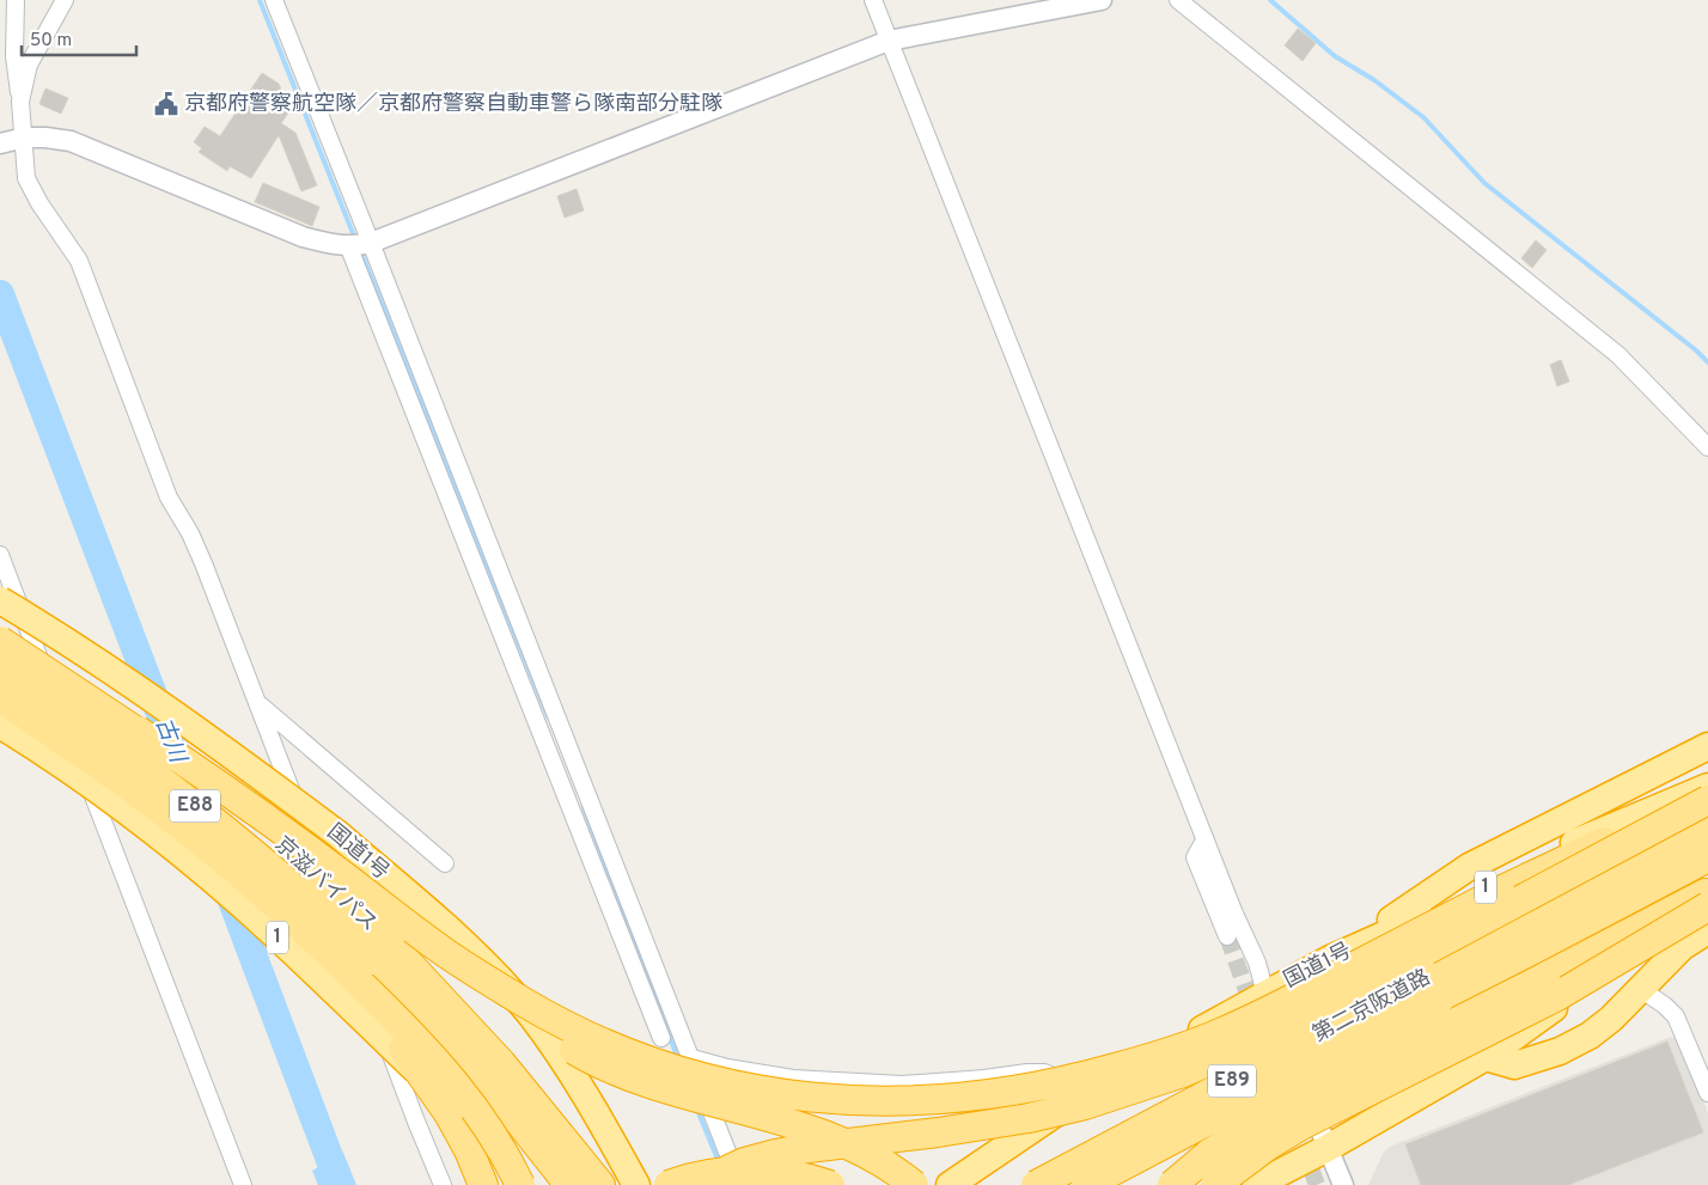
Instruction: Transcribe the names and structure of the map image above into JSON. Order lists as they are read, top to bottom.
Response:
{
  "streets": {
    "highway": [
      "E88",
      "国道1号",
      "京滋バイパス",
      "1",
      "第二京阪道路",
      "E89"
    ]
  },
  "water": ["古川"],
  "places": {
    "public building": ["京都府警察航空隊／京都府警察自動車警ら隊南部分駐隊"]
  },
  "scale_bar": "50 m"
}
